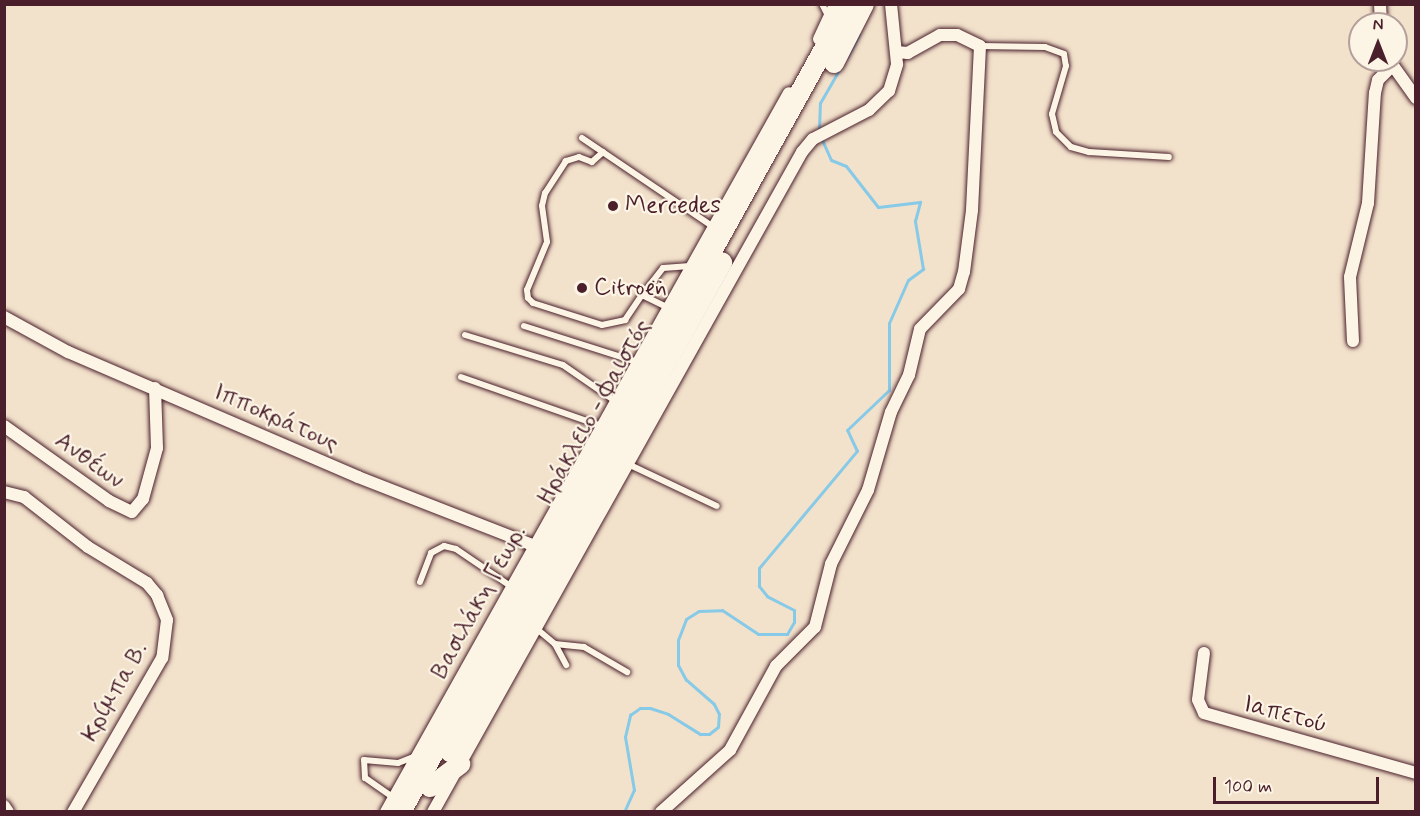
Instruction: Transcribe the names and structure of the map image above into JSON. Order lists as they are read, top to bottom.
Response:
{
  "streets": {
    "main road": ["Ηράκλειο - Φαιστός"],
    "street": [
      "Ιπποκράτους",
      "Ανθέων",
      "Βασιλάκη Γεωρ.",
      "Κρίμπα Β.",
      "Ιαπετού"
    ]
  },
  "crossings": [
    ["Ηράκλειο - Φαιστός", "Βασιλάκη Γεωρ."],
    ["Ιπποκράτους", "Ανθέων"],
    ["Ιπποκράτους", "Βασιλάκη Γεωρ."]
  ],
  "places": ["Mercedes", "Citroën"],
  "scale_bar": "100 m",
  "north": "top"
}
